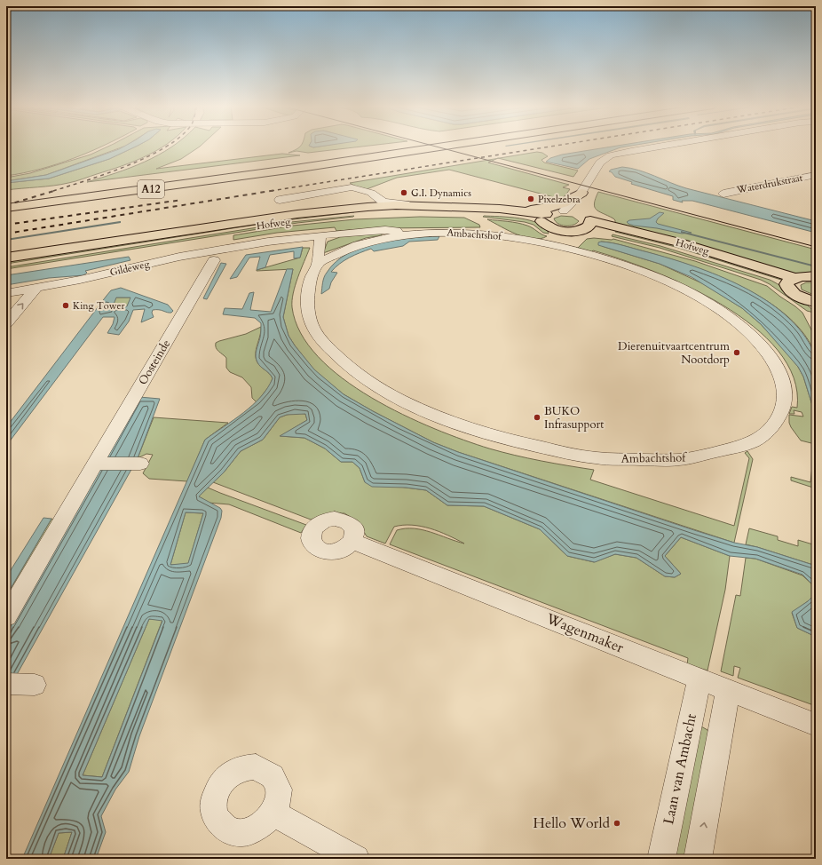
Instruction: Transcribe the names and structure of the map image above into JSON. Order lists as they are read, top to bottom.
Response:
{
  "streets": {
    "main road": ["A12", "Hofweg"],
    "street": [
      "Waterdrukstraat",
      "Ambachtshof",
      "Gildeweg",
      "Oosteinde",
      "Wagenmaker",
      "Laan van Ambacht"
    ]
  },
  "crossings": [
    ["Ambachtshof", "Gildeweg"],
    ["Gildeweg", "Oosteinde"],
    ["Wagenmaker", "Laan van Ambacht"]
  ],
  "places": [
    "G.I. Dynamics",
    "Pixelzebra",
    "King Tower",
    "Dierenuitvaartcentrum Nootdorp",
    "BUKO Infrasupport",
    "Hello World"
  ]
}
